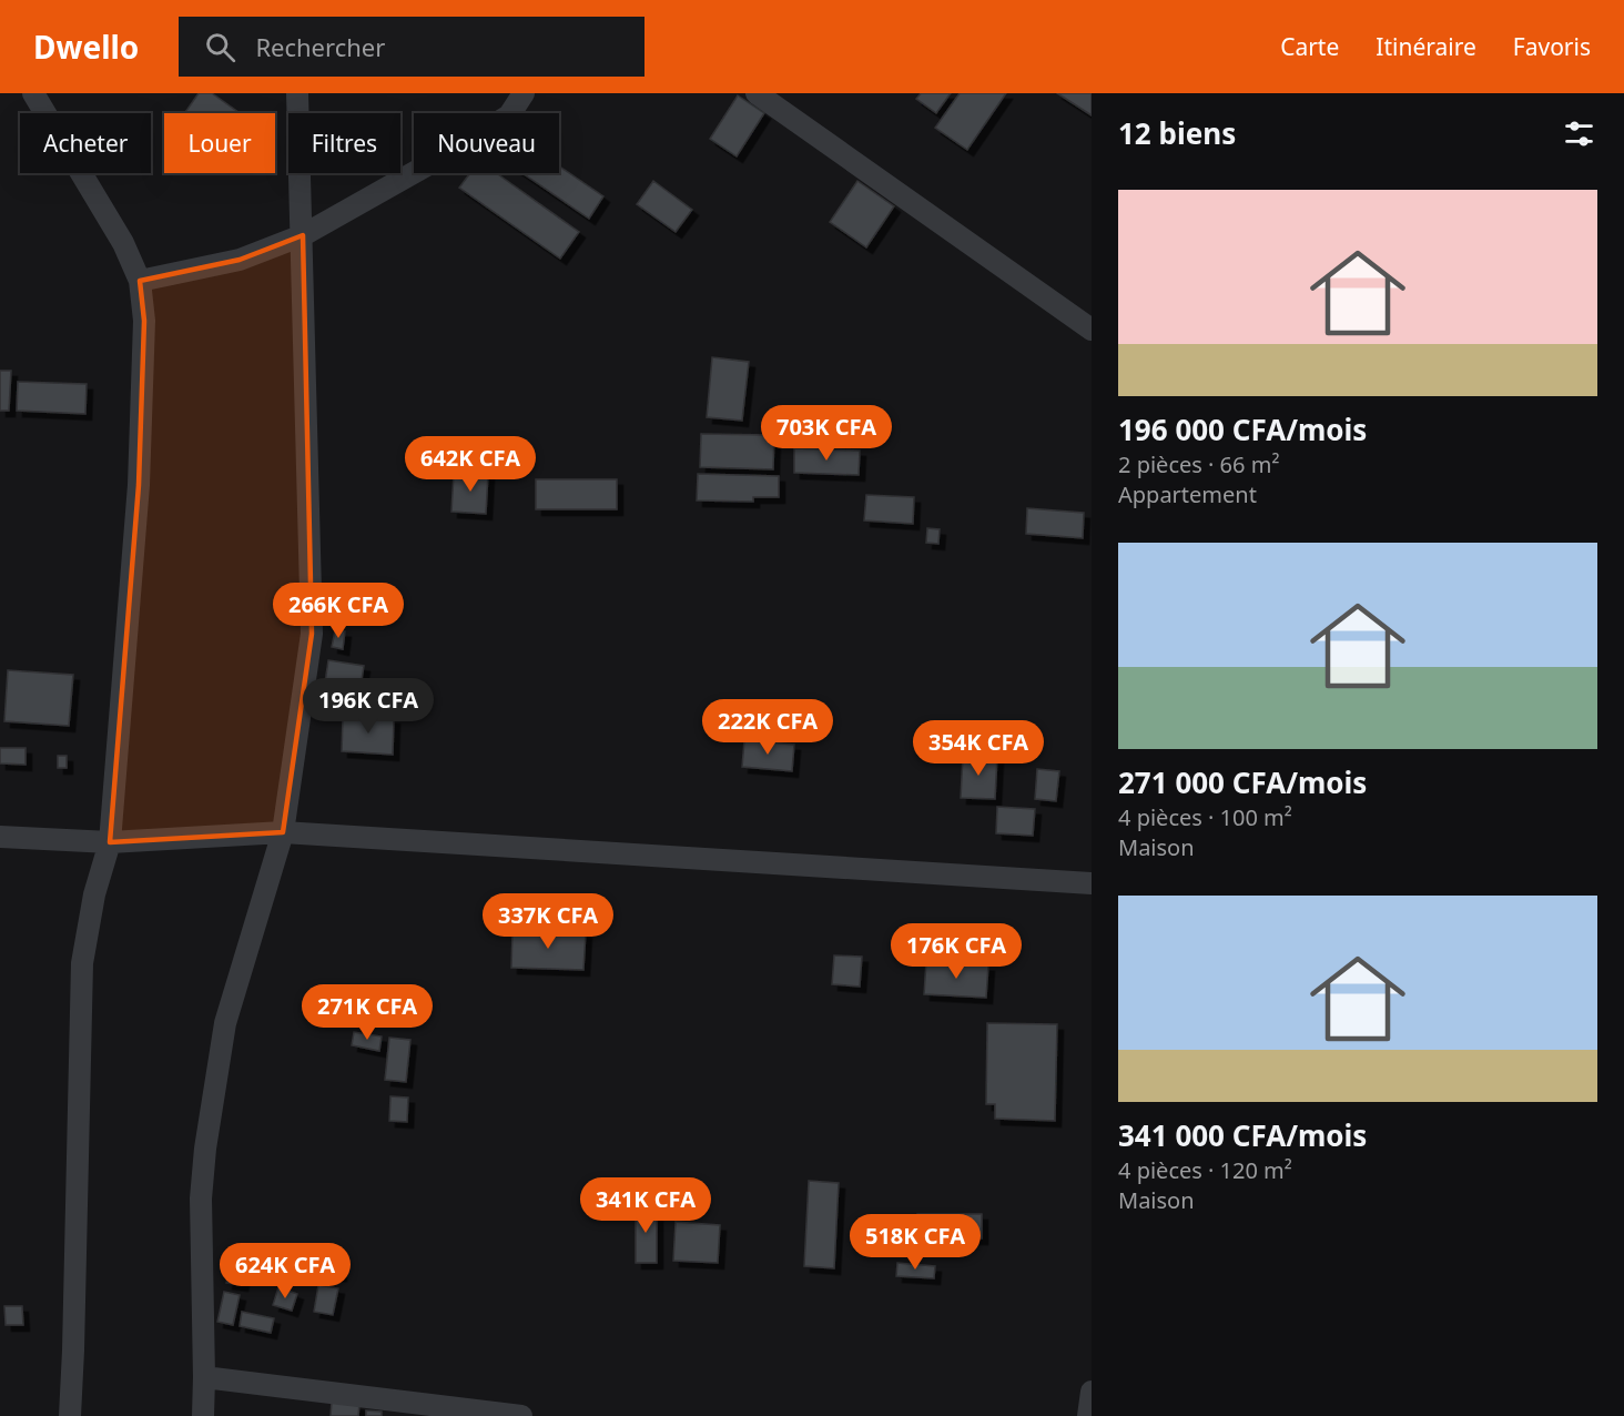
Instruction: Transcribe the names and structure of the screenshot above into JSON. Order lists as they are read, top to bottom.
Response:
{
  "page": {
    "header": "Dwello",
    "search": "Rechercher",
    "nav": ["Carte", "Itinéraire", "Favoris"],
    "heading": "12 biens",
    "chip": [
      "Acheter",
      "Louer",
      "Filtres",
      "Nouveau"
    ],
    "list": [
      {
        "name": "196 000 CFA/mois",
        "note": "2 pièces · 66 m² · Appartement"
      },
      {
        "name": "271 000 CFA/mois",
        "note": "4 pièces · 100 m² · Maison"
      },
      {
        "name": "341 000 CFA/mois",
        "note": "4 pièces · 120 m² · Maison"
      }
    ],
    "price": [
      "703K CFA",
      "642K CFA",
      "266K CFA",
      "196K CFA",
      "222K CFA",
      "354K CFA",
      "337K CFA",
      "176K CFA",
      "271K CFA",
      "341K CFA",
      "518K CFA",
      "624K CFA"
    ]
  }
}
